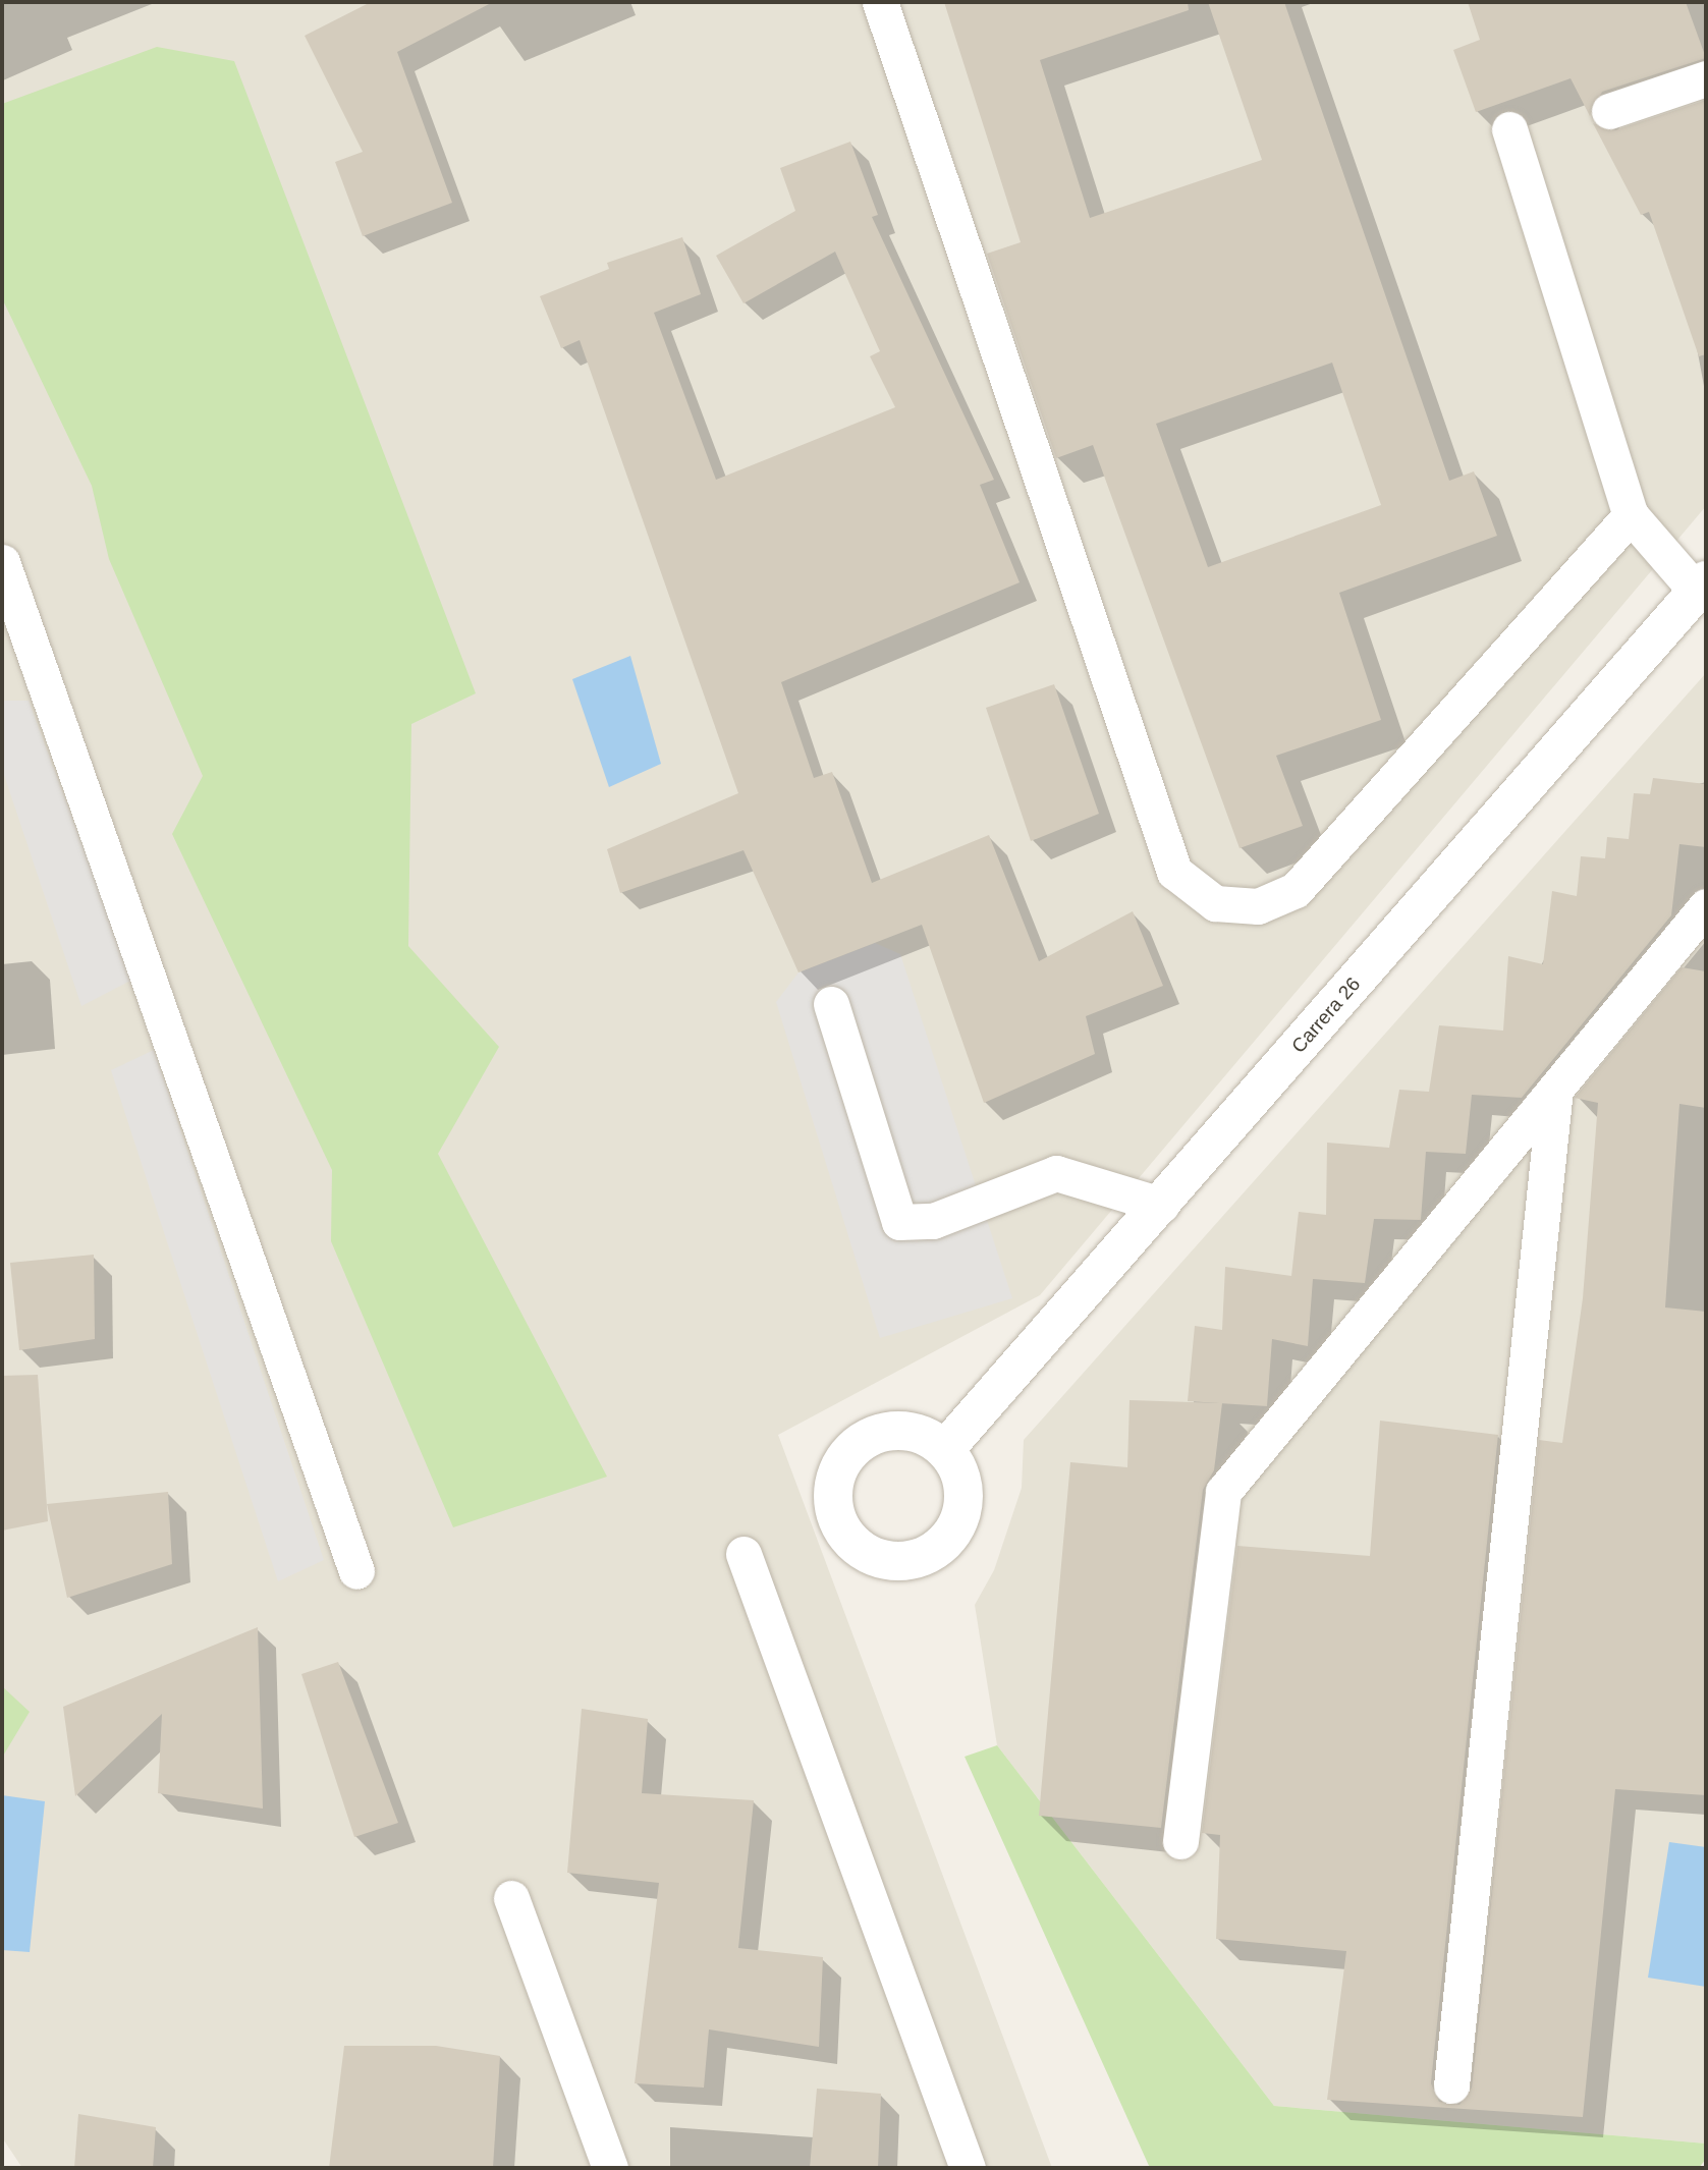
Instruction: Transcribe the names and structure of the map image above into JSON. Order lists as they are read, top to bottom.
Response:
{
  "streets": {
    "street": ["Carrera 26"]
  }
}
